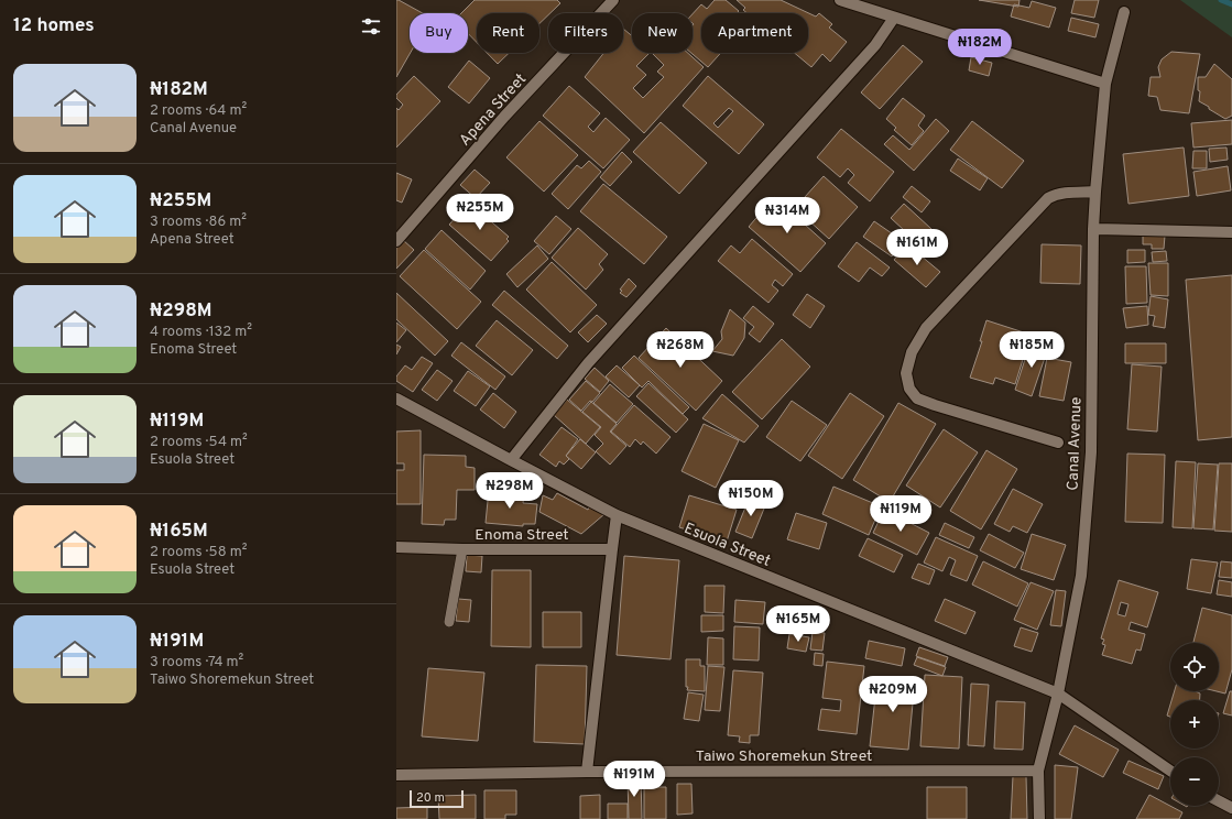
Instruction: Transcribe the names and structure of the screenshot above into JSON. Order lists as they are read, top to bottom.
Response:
{
  "streets": {
    "street": [
      "Apena Street",
      "Canal Avenue",
      "Enoma Street",
      "Esuola Street",
      "Taiwo Shoremekun Street"
    ]
  },
  "crossings": [
    ["Canal Avenue", "Esuola Street"],
    ["Canal Avenue", "Taiwo Shoremekun Street"]
  ],
  "scale_bar": "20 m",
  "page": {
    "heading": "12 homes",
    "chip": [
      "Buy",
      "Rent",
      "Filters",
      "New",
      "Apartment"
    ],
    "price": [
      "₦182M",
      "₦255M",
      "₦314M",
      "₦161M",
      "₦268M",
      "₦185M",
      "₦298M",
      "₦150M",
      "₦119M",
      "₦165M",
      "₦209M",
      "₦191M"
    ],
    "list": [
      {
        "name": "₦182M",
        "note": "2 rooms · 64 m² · Canal Avenue"
      },
      {
        "name": "₦255M",
        "note": "3 rooms · 86 m² · Apena Street"
      },
      {
        "name": "₦298M",
        "note": "4 rooms · 132 m² · Enoma Street"
      },
      {
        "name": "₦119M",
        "note": "2 rooms · 54 m² · Esuola Street"
      },
      {
        "name": "₦165M",
        "note": "2 rooms · 58 m² · Esuola Street"
      },
      {
        "name": "₦191M",
        "note": "3 rooms · 74 m² · Taiwo Shoremekun Street"
      }
    ],
    "map_buttons": ["+", "−"],
    "scale": "20 m"
  }
}
